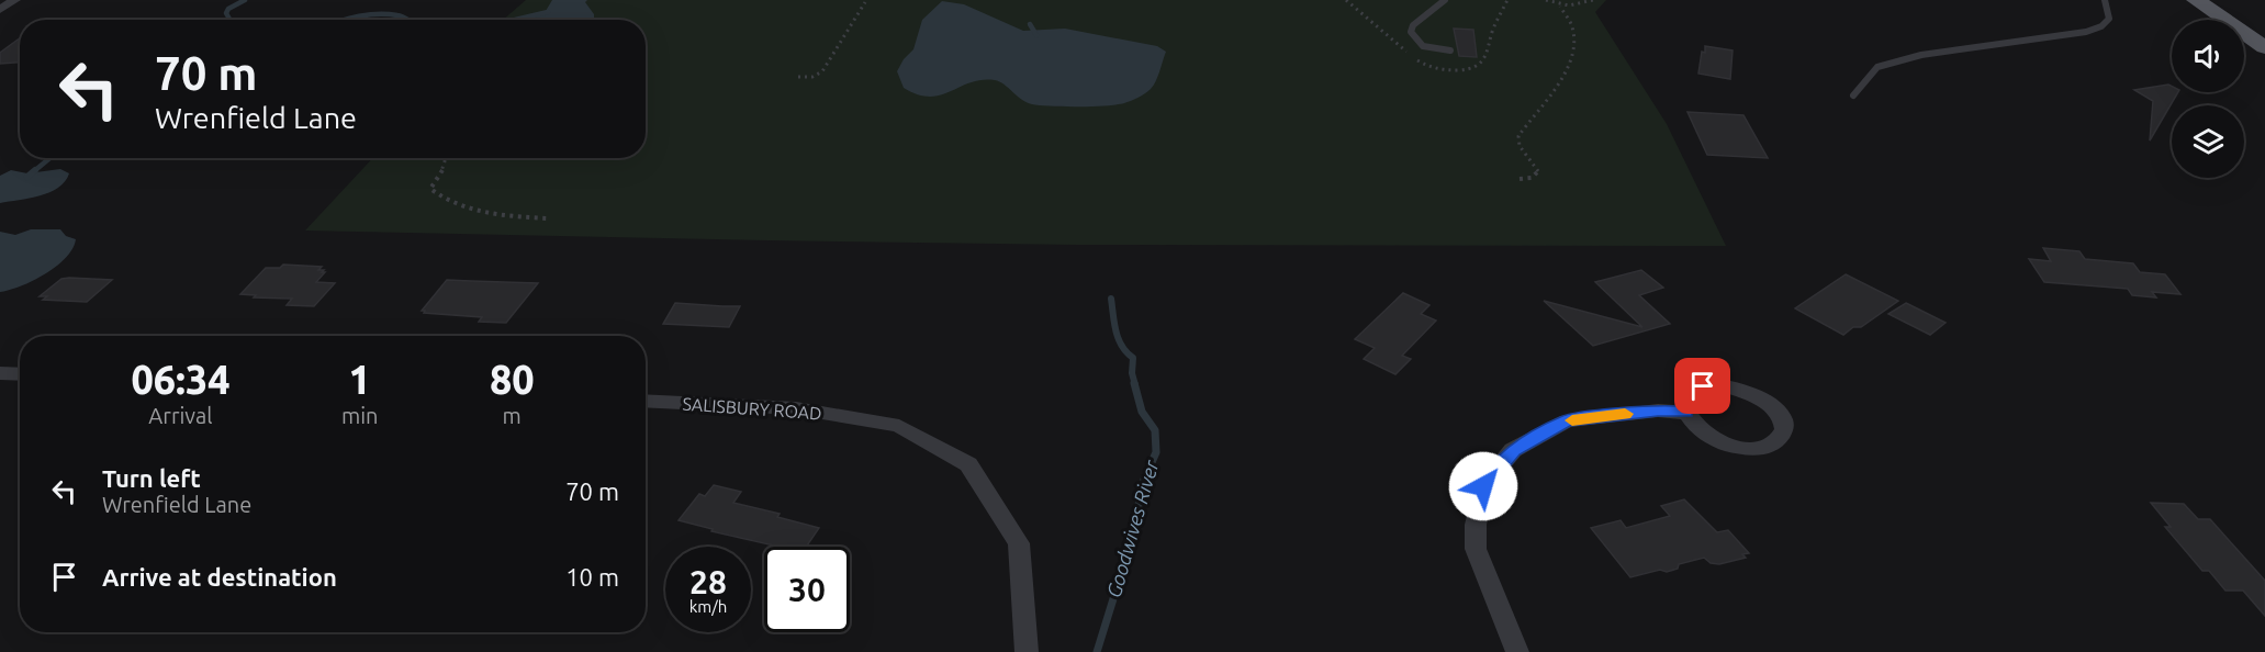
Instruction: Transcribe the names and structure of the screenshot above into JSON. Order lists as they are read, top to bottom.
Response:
{
  "streets": {
    "street": ["SALISBURY ROAD"]
  },
  "water": ["Goodwives River"],
  "page": {
    "turn": ["70 m", "Wrenfield Lane"],
    "eta": [
      "06:34",
      "Arrival",
      "1",
      "min",
      "80",
      "m"
    ],
    "list": [
      {
        "name": "Turn left",
        "note": "Wrenfield Lane",
        "value": "70 m"
      },
      {
        "name": "Arrive at destination",
        "value": "10 m"
      }
    ],
    "speed": "28 km/h",
    "limit": "30"
  }
}
